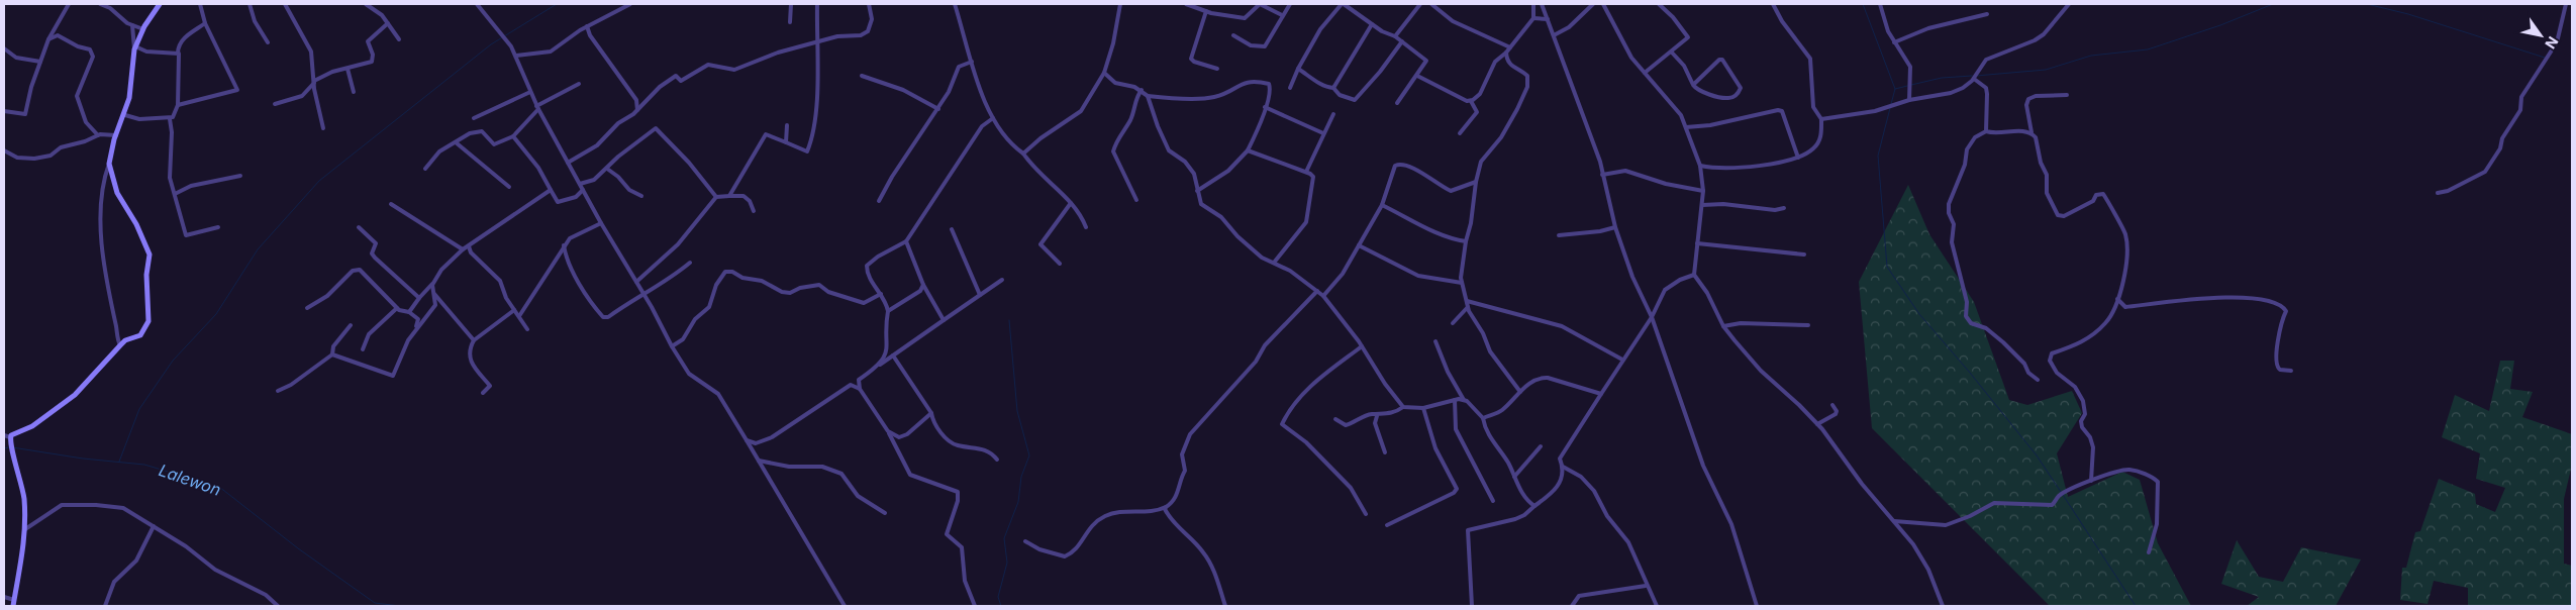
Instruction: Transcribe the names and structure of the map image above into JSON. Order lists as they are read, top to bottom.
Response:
{
  "water": ["Lalewon"],
  "north": "bottom right"
}
